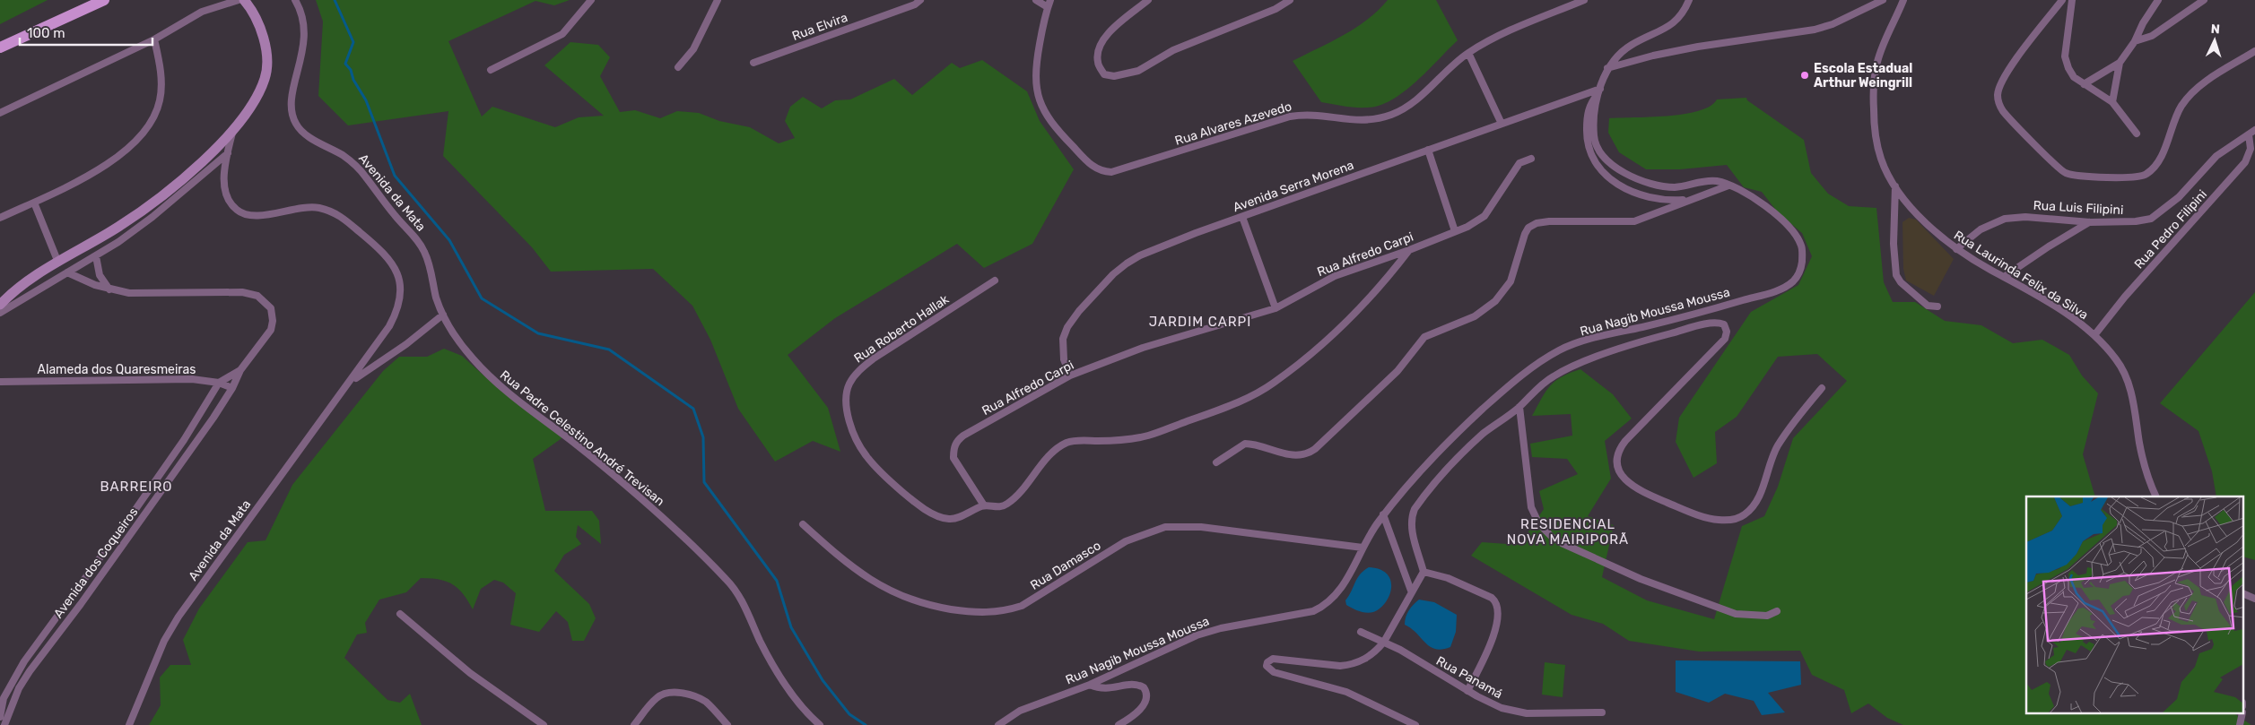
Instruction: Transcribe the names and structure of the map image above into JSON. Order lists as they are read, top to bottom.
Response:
{
  "streets": {
    "street": [
      "Rua Elvira",
      "Rua Alvares Azevedo",
      "Avenida Serra Morena",
      "Avenida da Mata",
      "Rua Luis Filipini",
      "Rua Pedro Filipini",
      "Rua Alfredo Carpi",
      "Rua Laurinda Felix da Silva",
      "Rua Nagib Moussa Moussa",
      "Rua Roberto Hallak",
      "Alameda dos Quaresmeiras",
      "Rua Padre Celestino André Trevisan",
      "Avenida dos Coqueiros",
      "Rua Damasco",
      "Rua Panamá"
    ]
  },
  "crossings": [
    ["Avenida Serra Morena", "Rua Alfredo Carpi"],
    ["Avenida Serra Morena", "Rua Nagib Moussa Moussa"],
    ["Avenida da Mata", "Rua Padre Celestino André Trevisan"],
    ["Rua Luis Filipini", "Rua Pedro Filipini"],
    ["Rua Luis Filipini", "Rua Laurinda Felix da Silva"],
    ["Rua Pedro Filipini", "Rua Laurinda Felix da Silva"],
    ["Rua Alfredo Carpi", "Rua Roberto Hallak"],
    ["Rua Nagib Moussa Moussa", "Rua Damasco"],
    ["Alameda dos Quaresmeiras", "Avenida dos Coqueiros"]
  ],
  "districts": ["JARDIM CARPI", "BARREIRO", "RESIDENCIAL NOVA MAIRIPORÃ"],
  "places": ["Escola Estadual Arthur Weingrill"],
  "scale_bar": "100 m",
  "north": "top"
}
